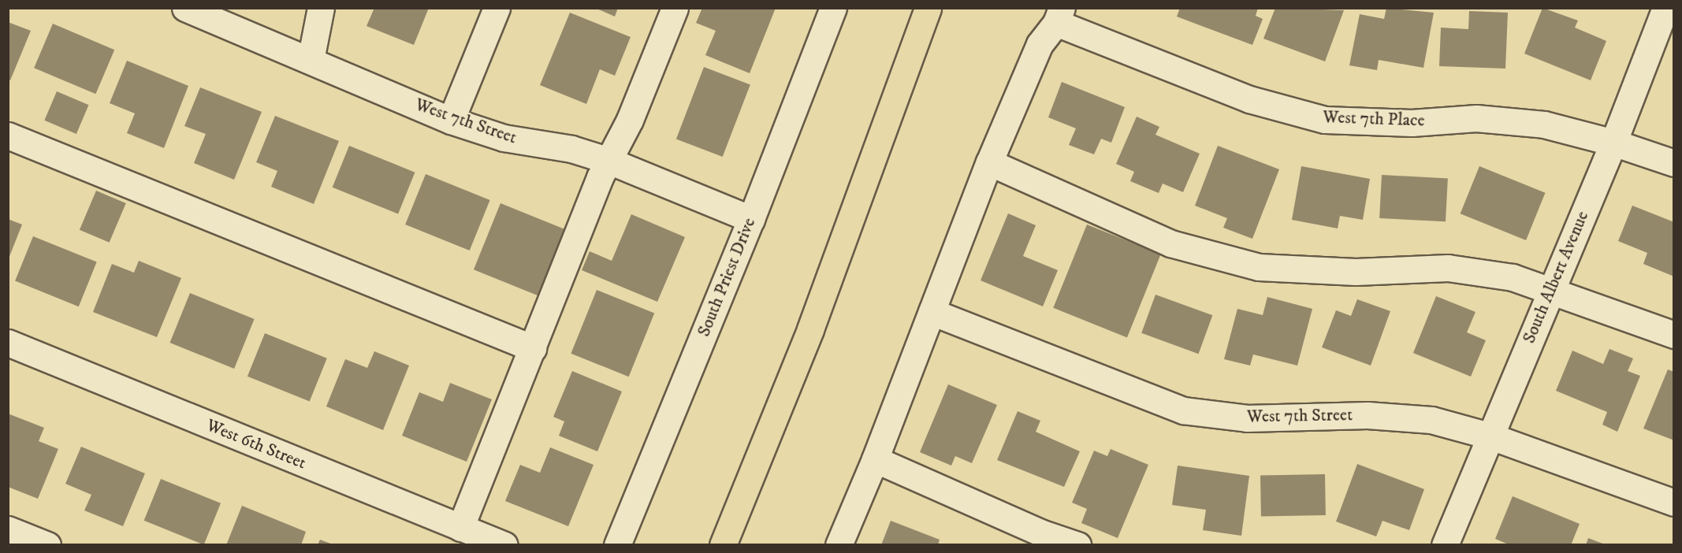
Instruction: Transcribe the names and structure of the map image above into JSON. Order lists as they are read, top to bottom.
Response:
{
  "streets": {
    "street": [
      "West 7th Place",
      "West 7th Street",
      "South Priest Drive",
      "South Albert Avenue",
      "West 6th Street"
    ]
  },
  "crossings": [
    ["West 7th Place", "South Albert Avenue"],
    ["West 7th Street", "South Priest Drive"],
    ["West 7th Street", "South Albert Avenue"]
  ]
}
